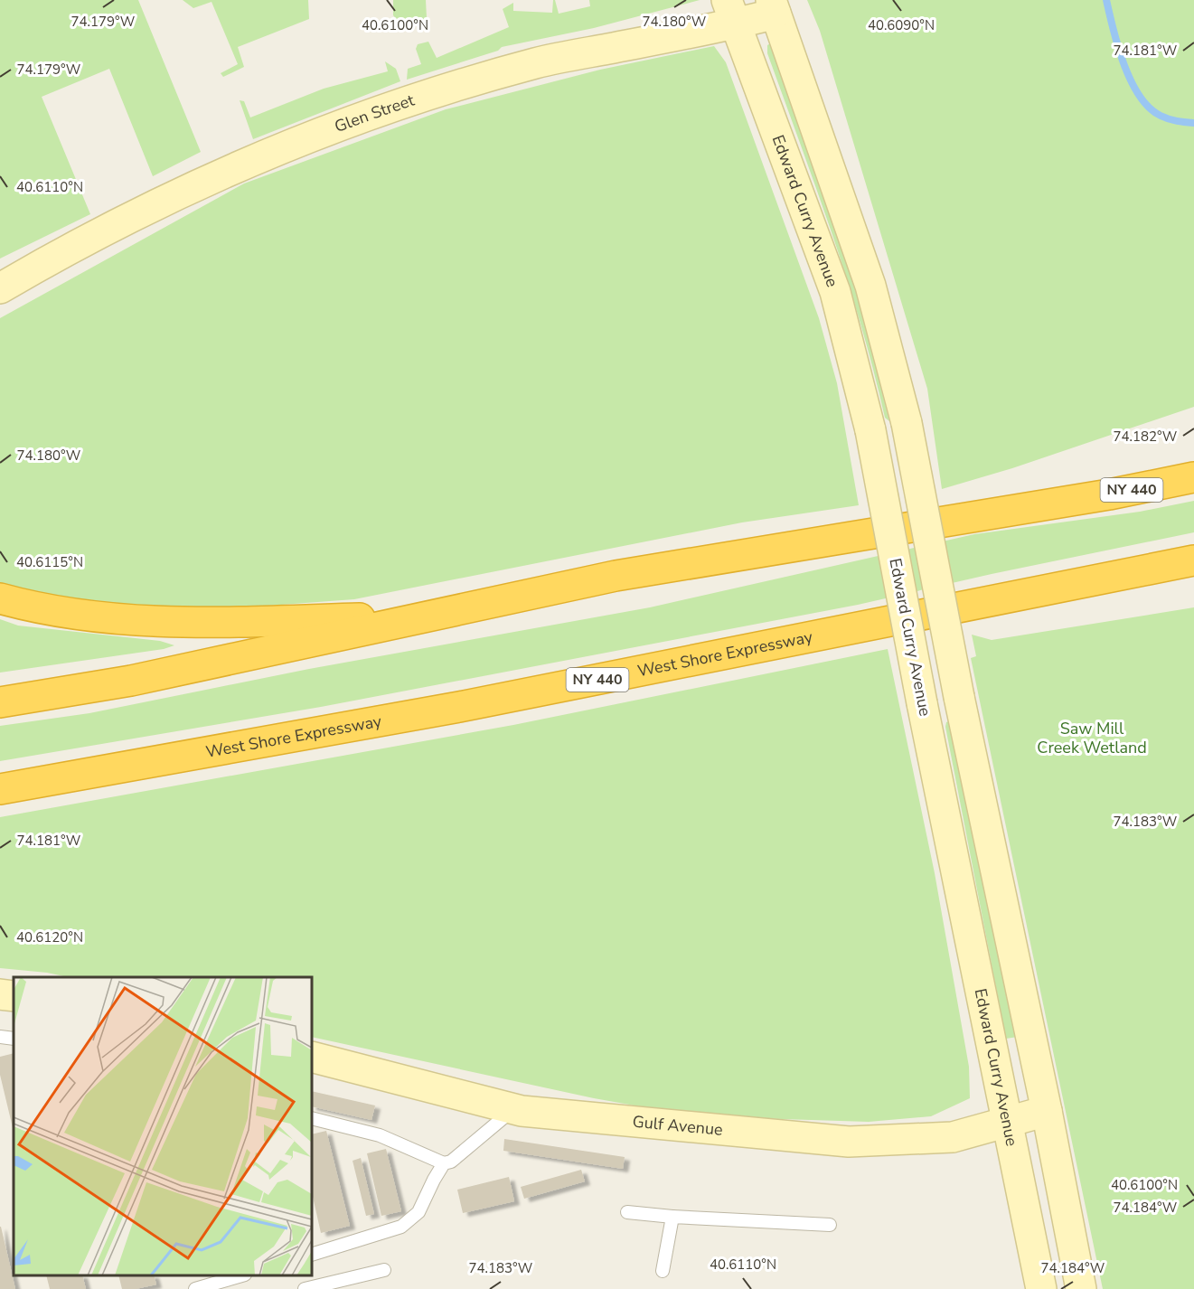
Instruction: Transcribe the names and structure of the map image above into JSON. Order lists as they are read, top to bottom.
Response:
{
  "streets": {
    "highway": ["NY 440", "West Shore Expressway"],
    "street": ["Glen Street", "Edward Curry Avenue", "Gulf Avenue"]
  },
  "crossings": [
    ["Glen Street", "Edward Curry Avenue"],
    ["Edward Curry Avenue", "Gulf Avenue"]
  ],
  "parks": ["Saw Mill Creek Wetland"],
  "coordinates": [
    "74.179°W",
    "74.180°W",
    "40.6100°N",
    "40.6090°N",
    "74.181°W",
    "40.6110°N",
    "74.182°W",
    "40.6115°N",
    "74.183°W",
    "40.6120°N",
    "74.184°W"
  ]
}
